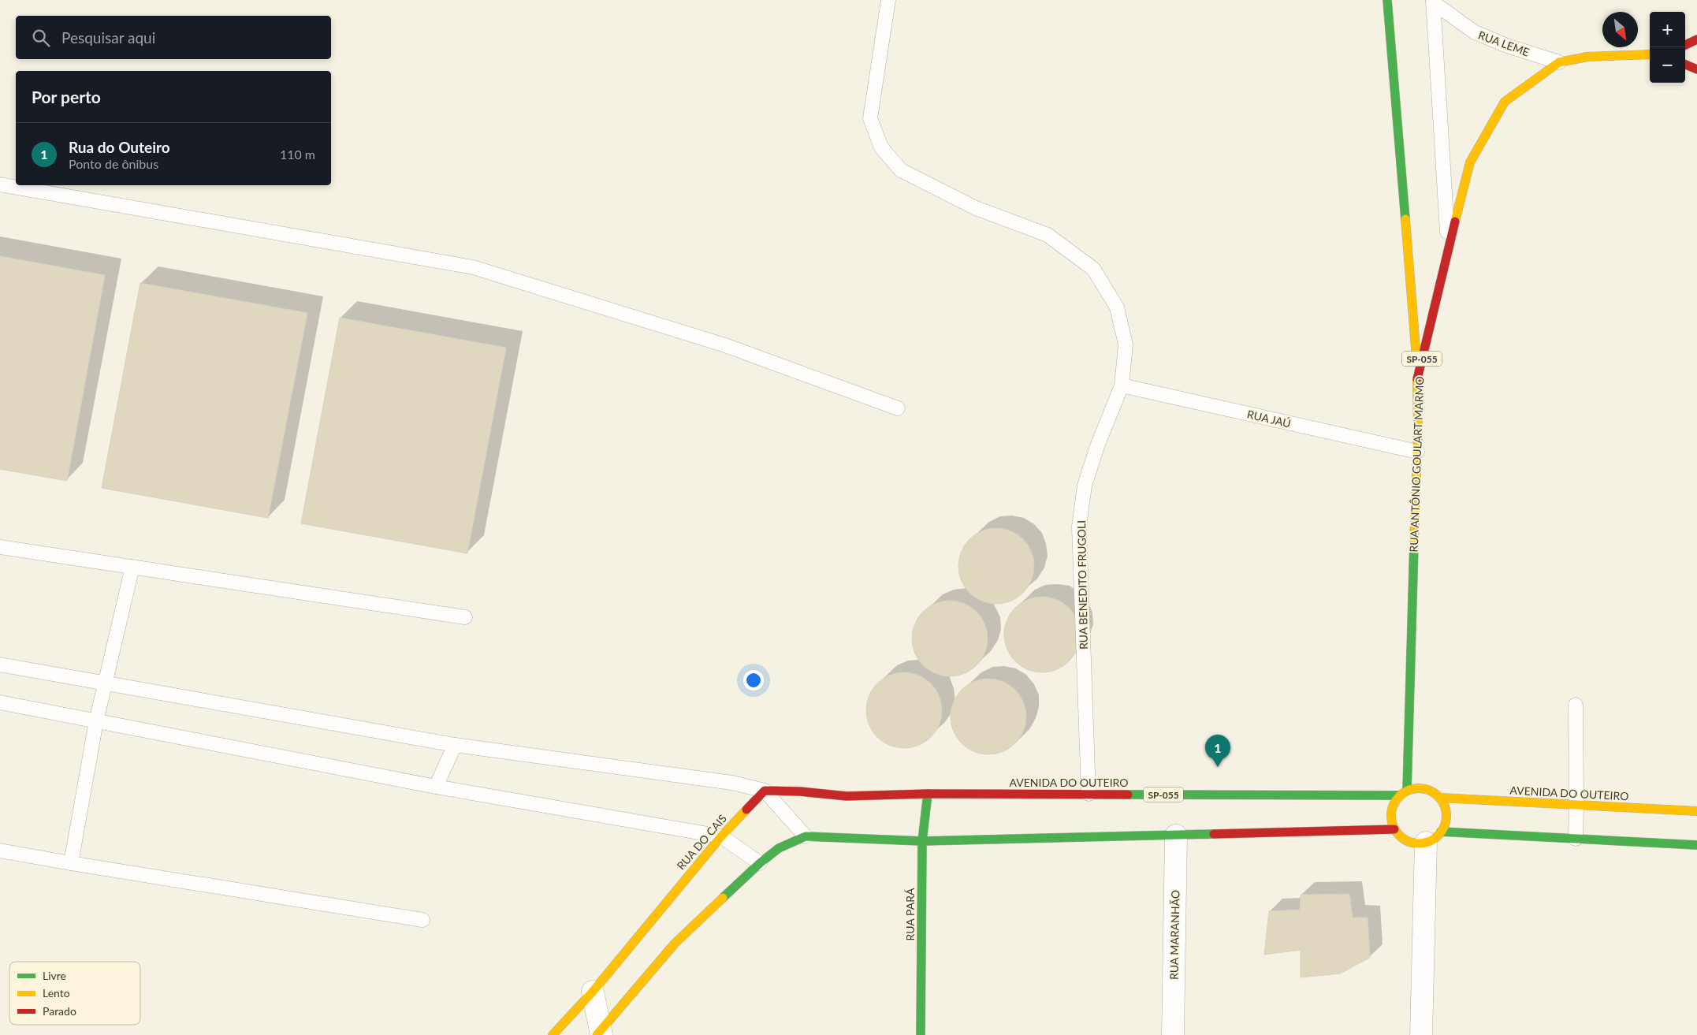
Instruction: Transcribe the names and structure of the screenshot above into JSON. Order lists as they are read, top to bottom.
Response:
{
  "streets": {
    "main road": [
      "SP-055",
      "RUA ANTÔNIO GOULART MARMO",
      "AVENIDA DO OUTEIRO",
      "RUA DO CAIS",
      "RUA PARÁ"
    ],
    "street": ["RUA MARANHÃO"],
    "lane": ["RUA LEME", "RUA JAÚ", "RUA BENEDITO FRUGOLI"]
  },
  "crossings": [
    ["RUA LEME", "RUA ANTÔNIO GOULART MARMO"],
    ["RUA JAÚ", "RUA ANTÔNIO GOULART MARMO"],
    ["RUA JAÚ", "RUA BENEDITO FRUGOLI"],
    ["RUA ANTÔNIO GOULART MARMO", "AVENIDA DO OUTEIRO"],
    ["RUA BENEDITO FRUGOLI", "AVENIDA DO OUTEIRO"],
    ["AVENIDA DO OUTEIRO", "RUA PARÁ"]
  ],
  "legend": ["Livre", "Lento", "Parado"],
  "north": "bottom right",
  "page": {
    "map_buttons": ["+", "−"],
    "search": "Pesquisar aqui",
    "heading": "Por perto",
    "list": [
      {
        "mark": "1",
        "name": "Rua do Outeiro",
        "note": "Ponto de ônibus",
        "value": "110 m"
      }
    ],
    "pins": "1"
  }
}
